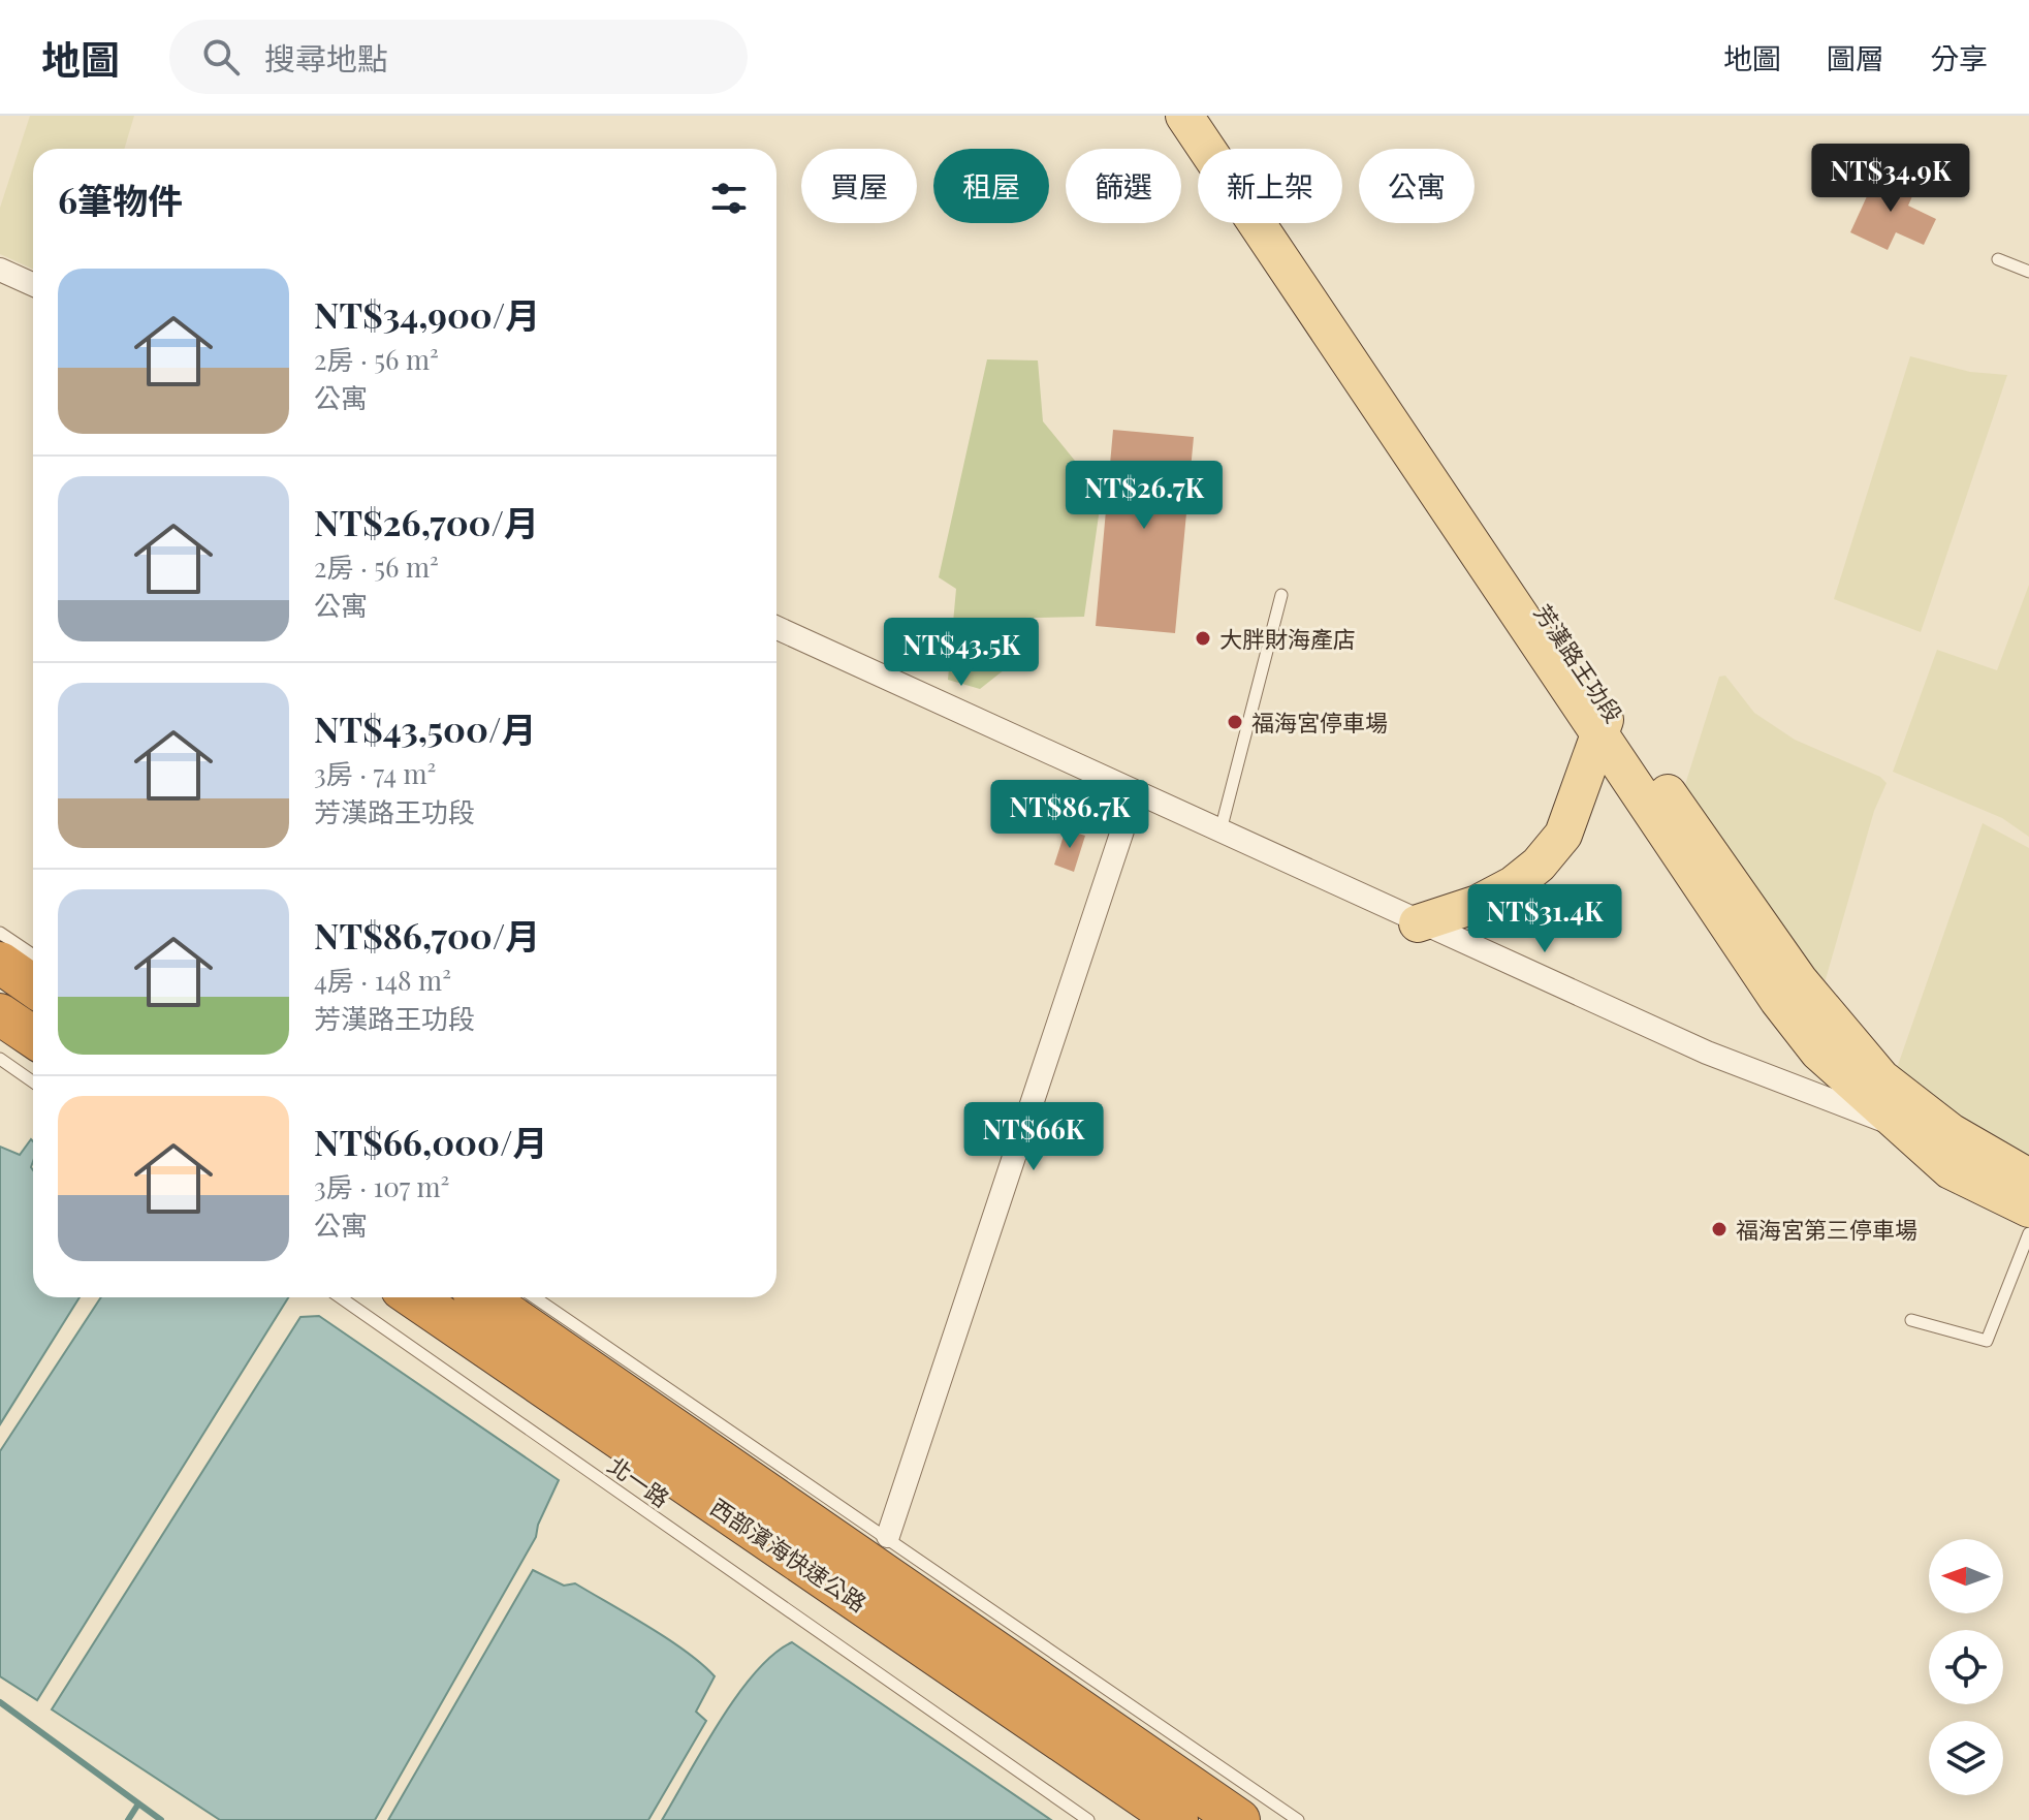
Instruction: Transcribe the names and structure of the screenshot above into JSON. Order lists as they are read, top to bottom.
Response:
{
  "streets": {
    "highway": ["西部濱海快速公路"],
    "main road": ["芳漢路王功段"],
    "lane": ["北一路"]
  },
  "places": ["大胖財海產店", "福海宮停車場", "福海宮第三停車場"],
  "north": "left",
  "page": {
    "header": "地圖",
    "search": "搜尋地點",
    "nav": ["地圖", "圖層", "分享"],
    "price": [
      "NT$34.9K",
      "NT$26.7K",
      "NT$43.5K",
      "NT$86.7K",
      "NT$31.4K",
      "NT$66K"
    ],
    "chip": [
      "買屋",
      "租屋",
      "篩選",
      "新上架",
      "公寓"
    ],
    "heading": "6筆物件",
    "list": [
      {
        "name": "NT$34,900/月",
        "note": "2房 · 56 m² · 公寓"
      },
      {
        "name": "NT$26,700/月",
        "note": "2房 · 56 m² · 公寓"
      },
      {
        "name": "NT$43,500/月",
        "note": "3房 · 74 m² · 芳漢路王功段"
      },
      {
        "name": "NT$86,700/月",
        "note": "4房 · 148 m² · 芳漢路王功段"
      },
      {
        "name": "NT$66,000/月",
        "note": "3房 · 107 m² · 公寓"
      }
    ]
  }
}
